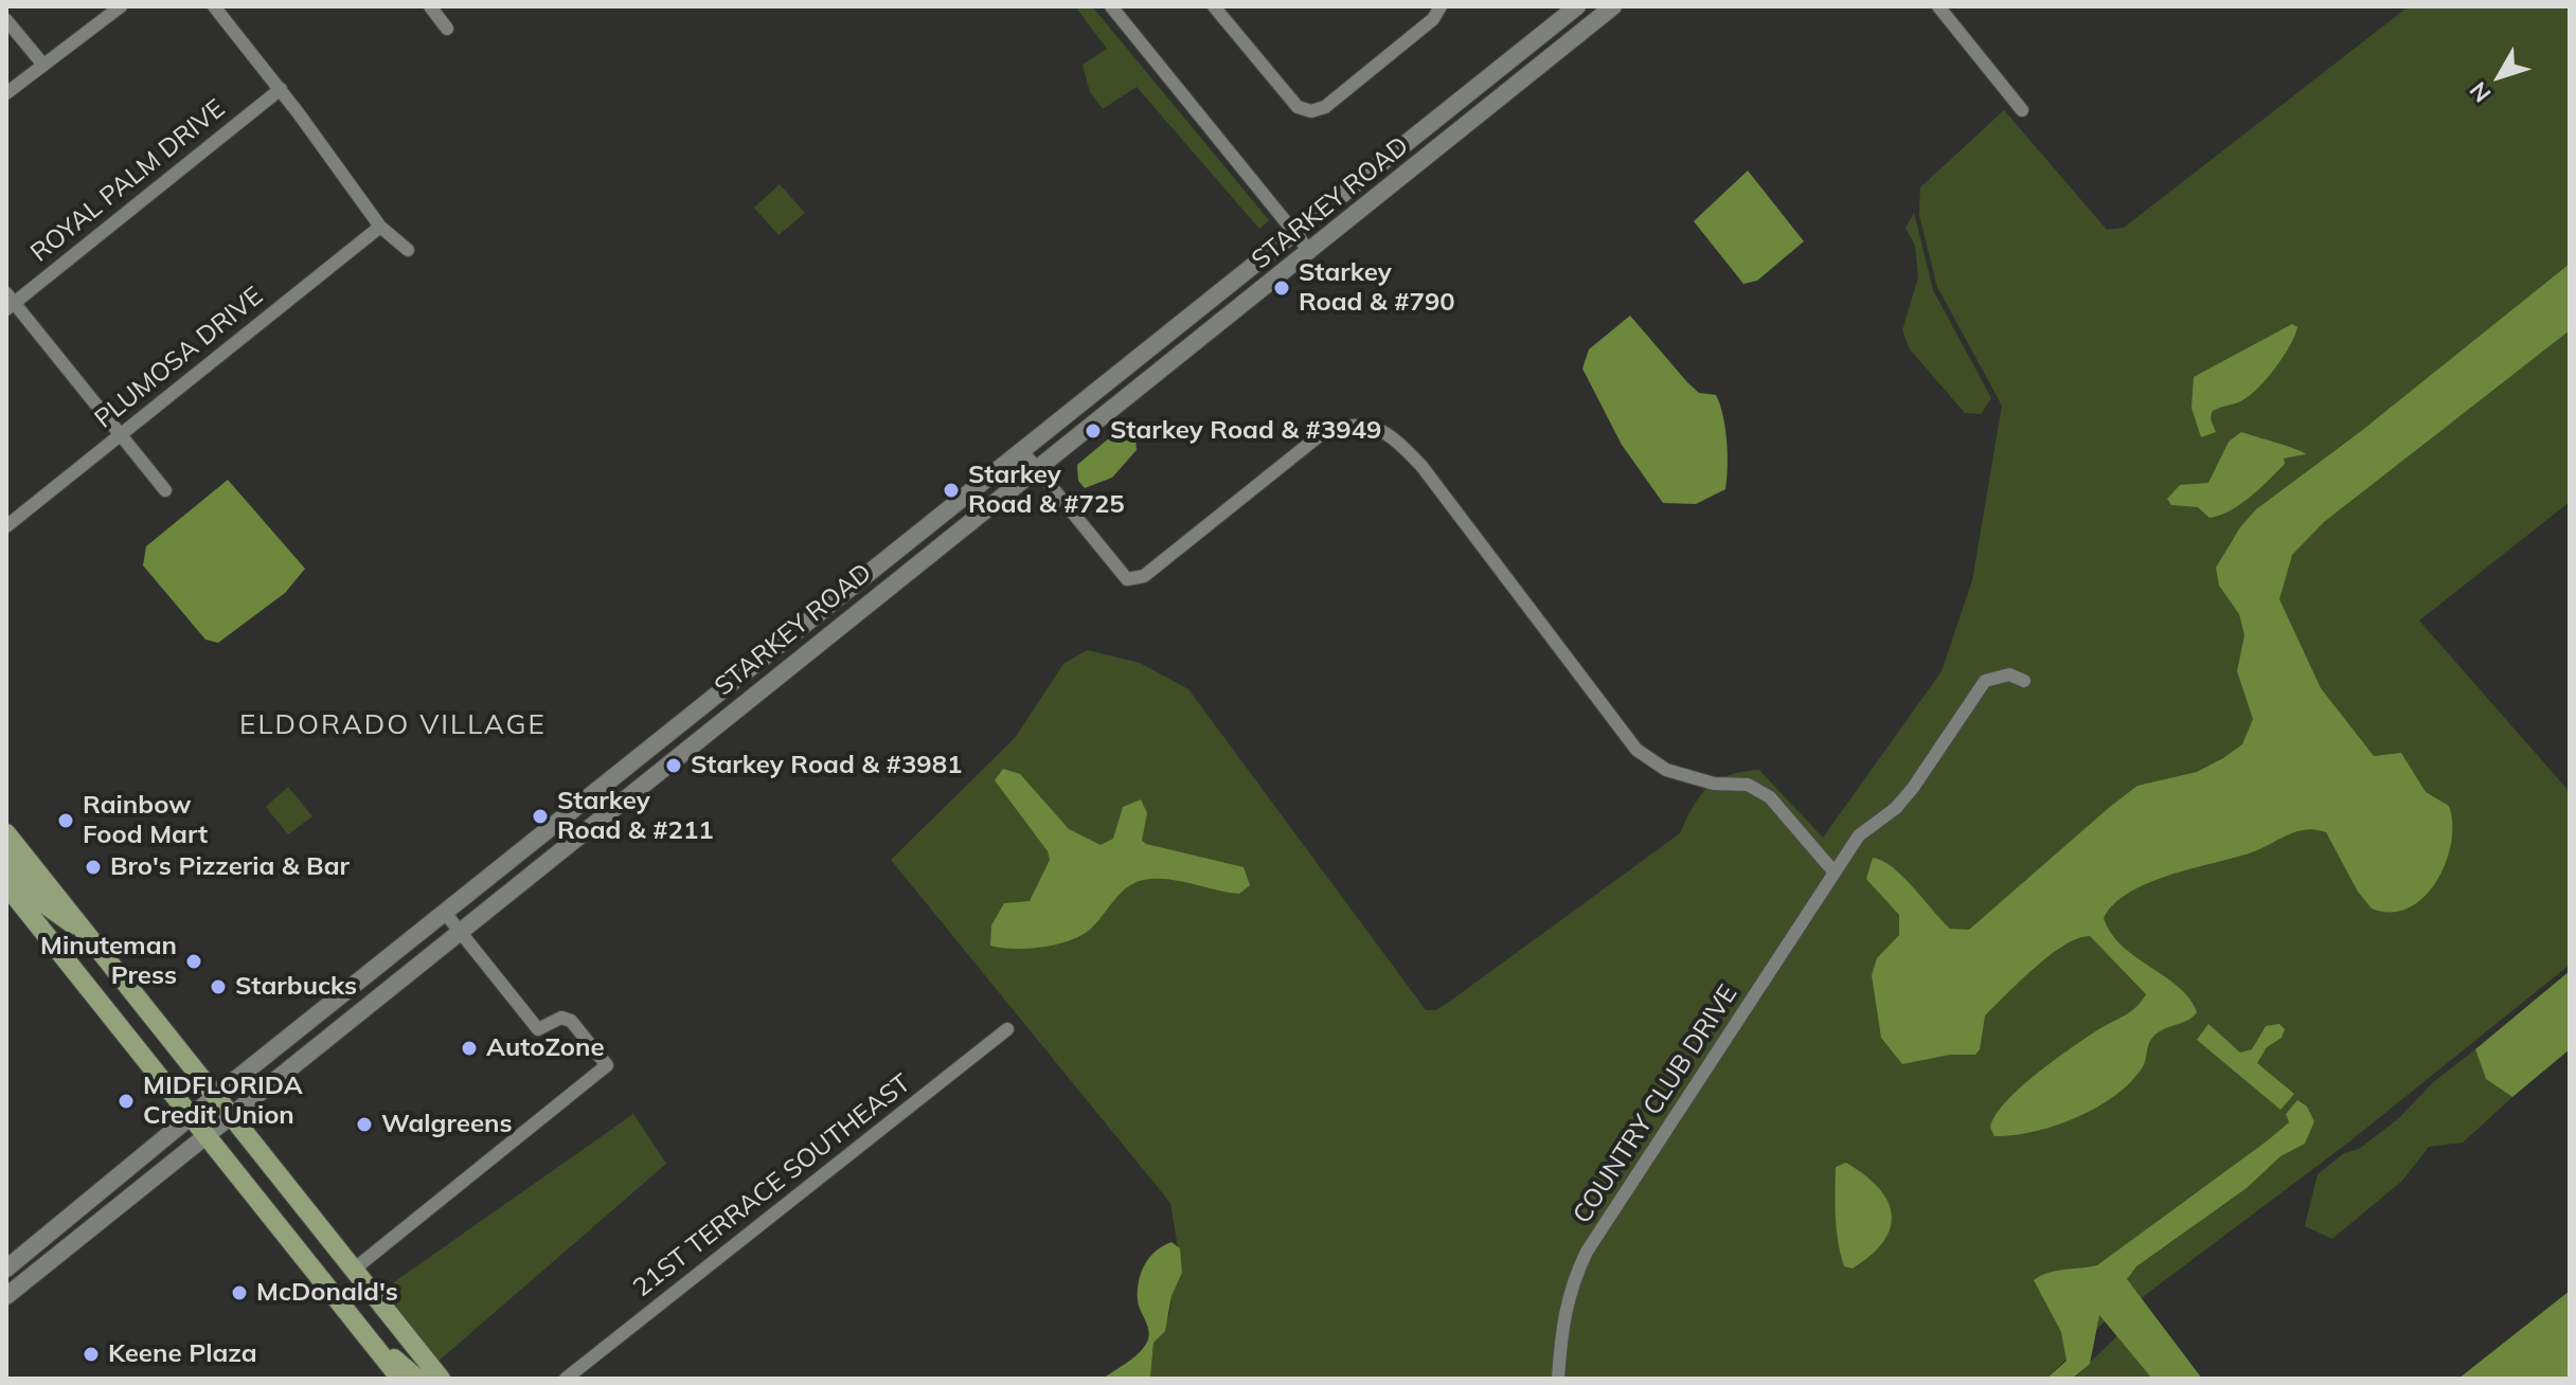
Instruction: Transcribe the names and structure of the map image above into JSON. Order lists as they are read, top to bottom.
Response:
{
  "streets": {
    "main road": ["STARKEY ROAD"],
    "street": [
      "ROYAL PALM DRIVE",
      "PLUMOSA DRIVE",
      "COUNTRY CLUB DRIVE",
      "21ST TERRACE SOUTHEAST"
    ]
  },
  "districts": ["ELDORADO VILLAGE"],
  "places": [
    "Starkey Road & #790",
    "Starkey Road & #3949",
    "Starkey Road & #725",
    "Starkey Road & #3981",
    "Starkey Road & #211",
    "Rainbow Food Mart",
    "Bro's Pizzeria & Bar",
    "Minuteman Press",
    "Starbucks",
    "AutoZone",
    "MIDFLORIDA Credit Union",
    "Walgreens",
    "McDonald's",
    "Keene Plaza"
  ],
  "north": "bottom left"
}
